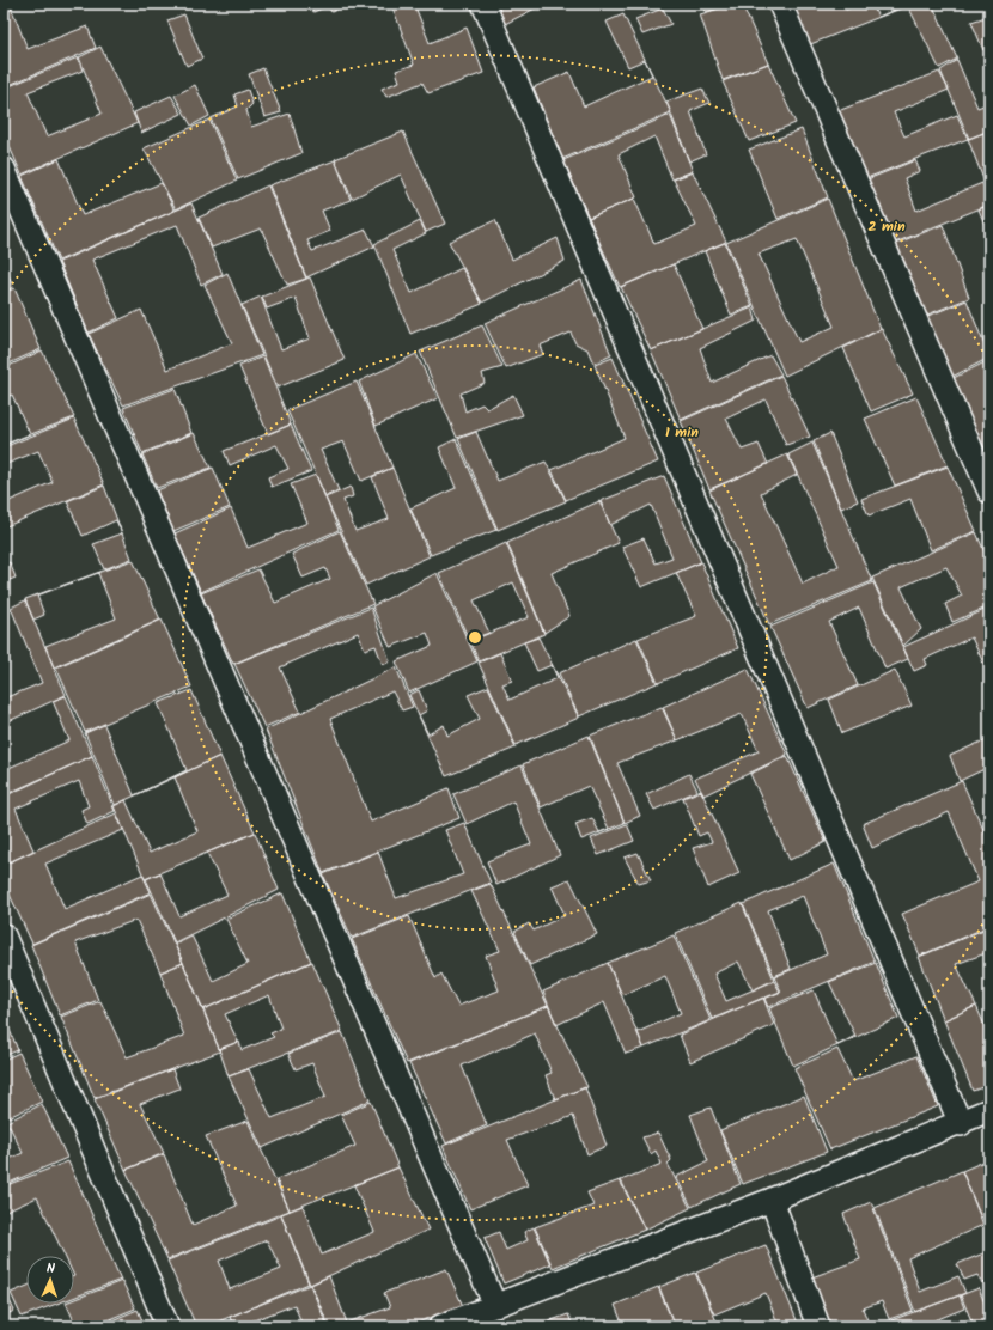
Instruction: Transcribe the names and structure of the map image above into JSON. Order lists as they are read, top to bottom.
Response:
{
  "north": "top",
  "rings": ["2 min", "1 min"]
}
